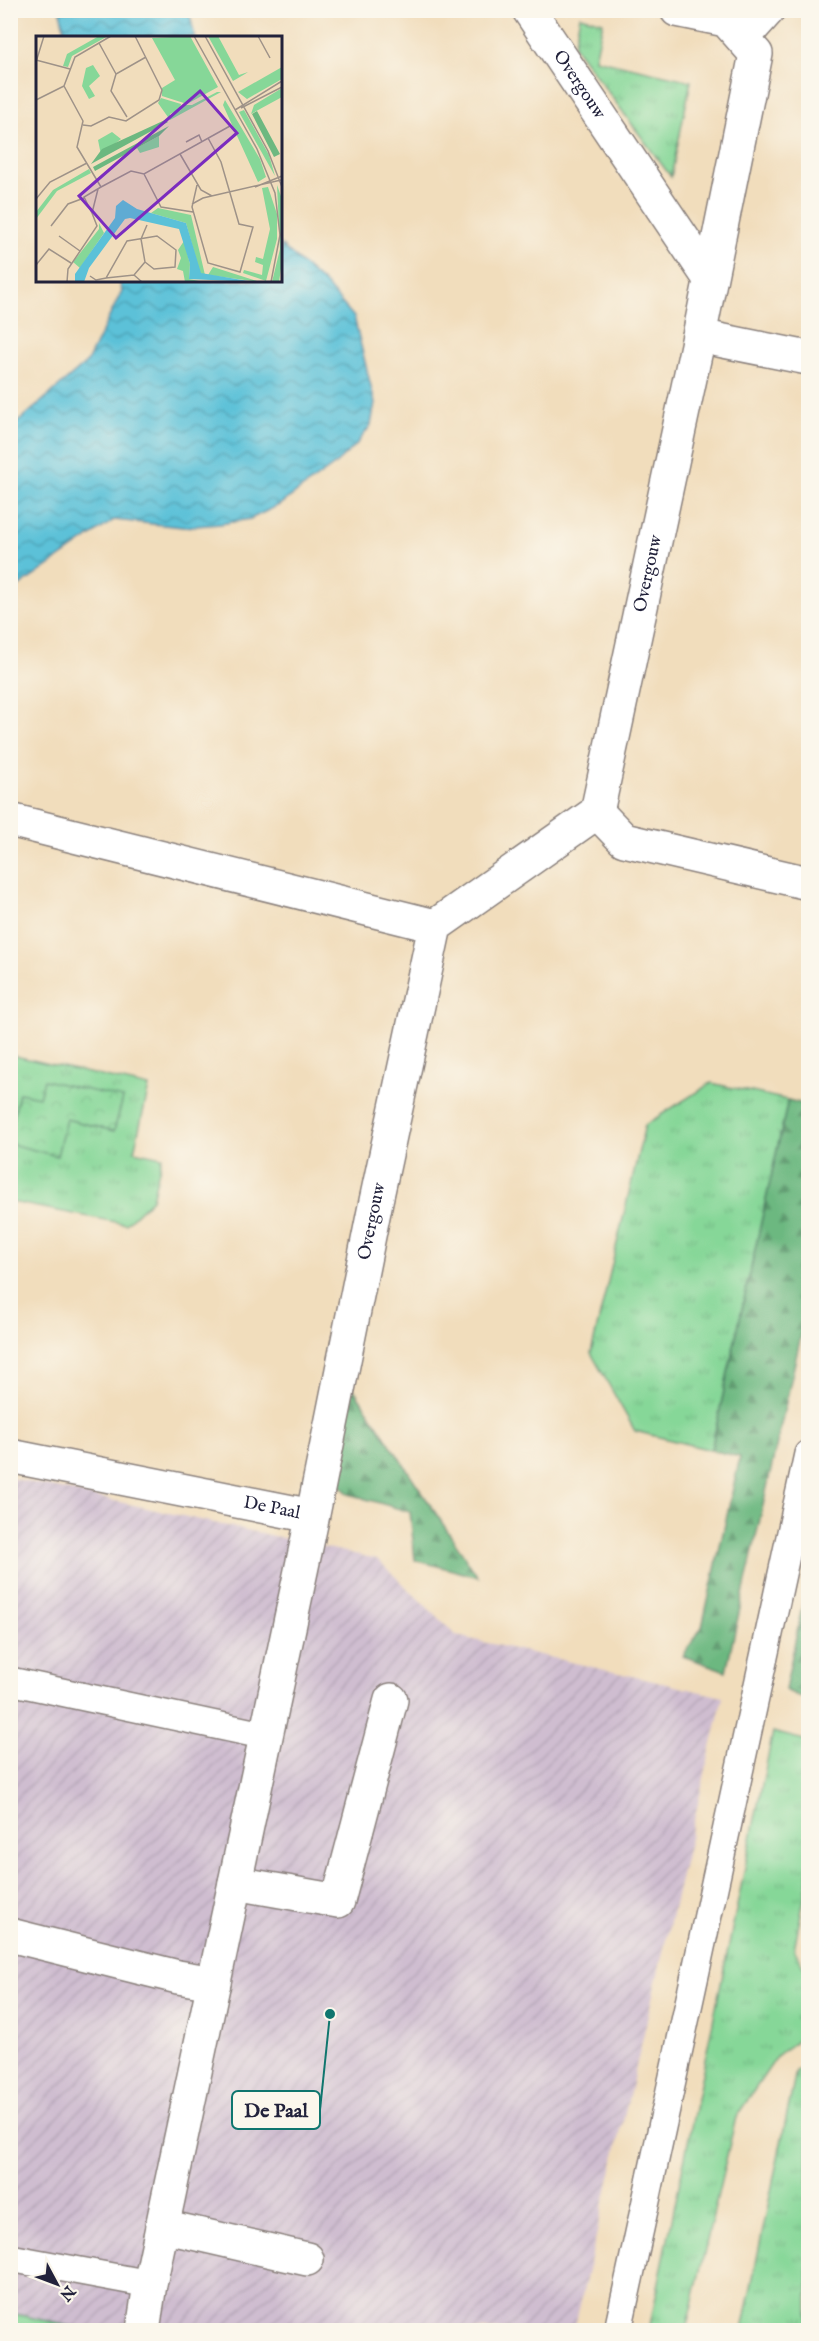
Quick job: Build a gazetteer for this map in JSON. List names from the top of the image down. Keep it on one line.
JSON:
{"streets":{"street":["Overgouw","De Paal"]},"crossings":[["Overgouw","De Paal"]],"places":["De Paal"],"north":"bottom right"}
